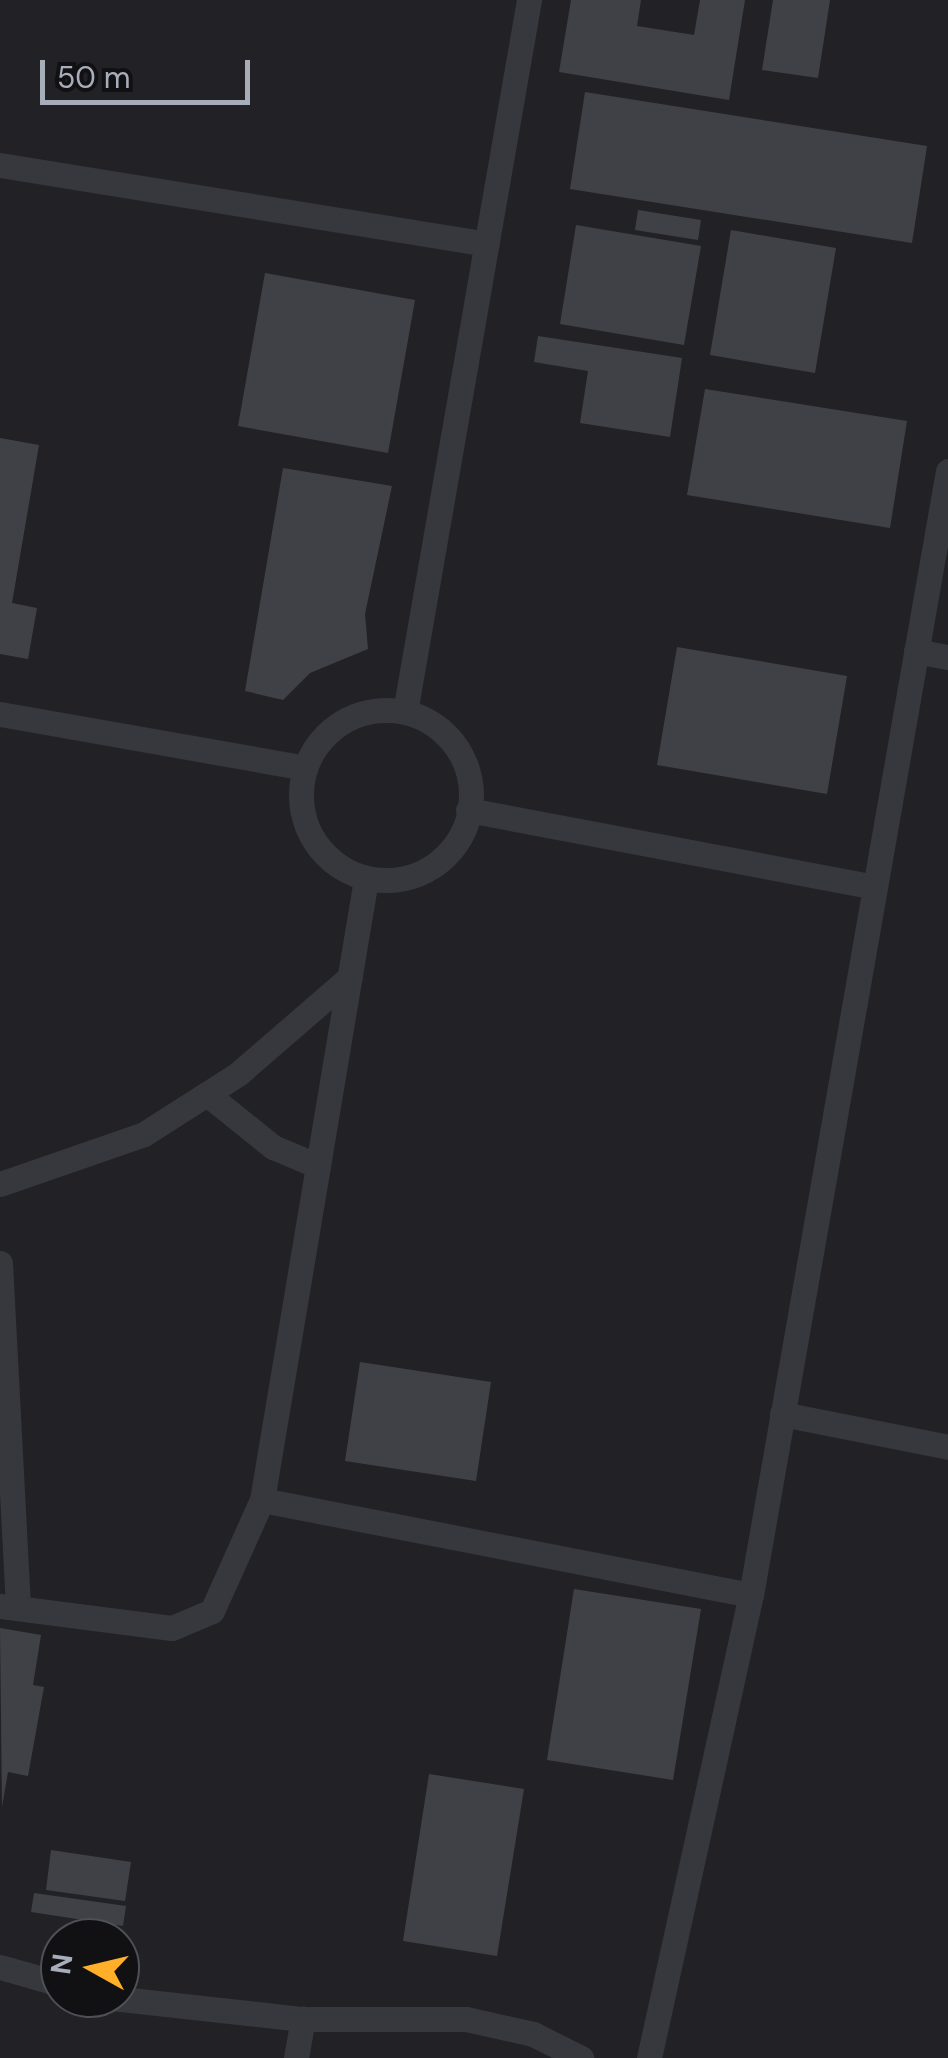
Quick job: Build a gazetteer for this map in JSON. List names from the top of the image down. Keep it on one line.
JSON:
{"scale_bar":"50 m","north":"left"}
